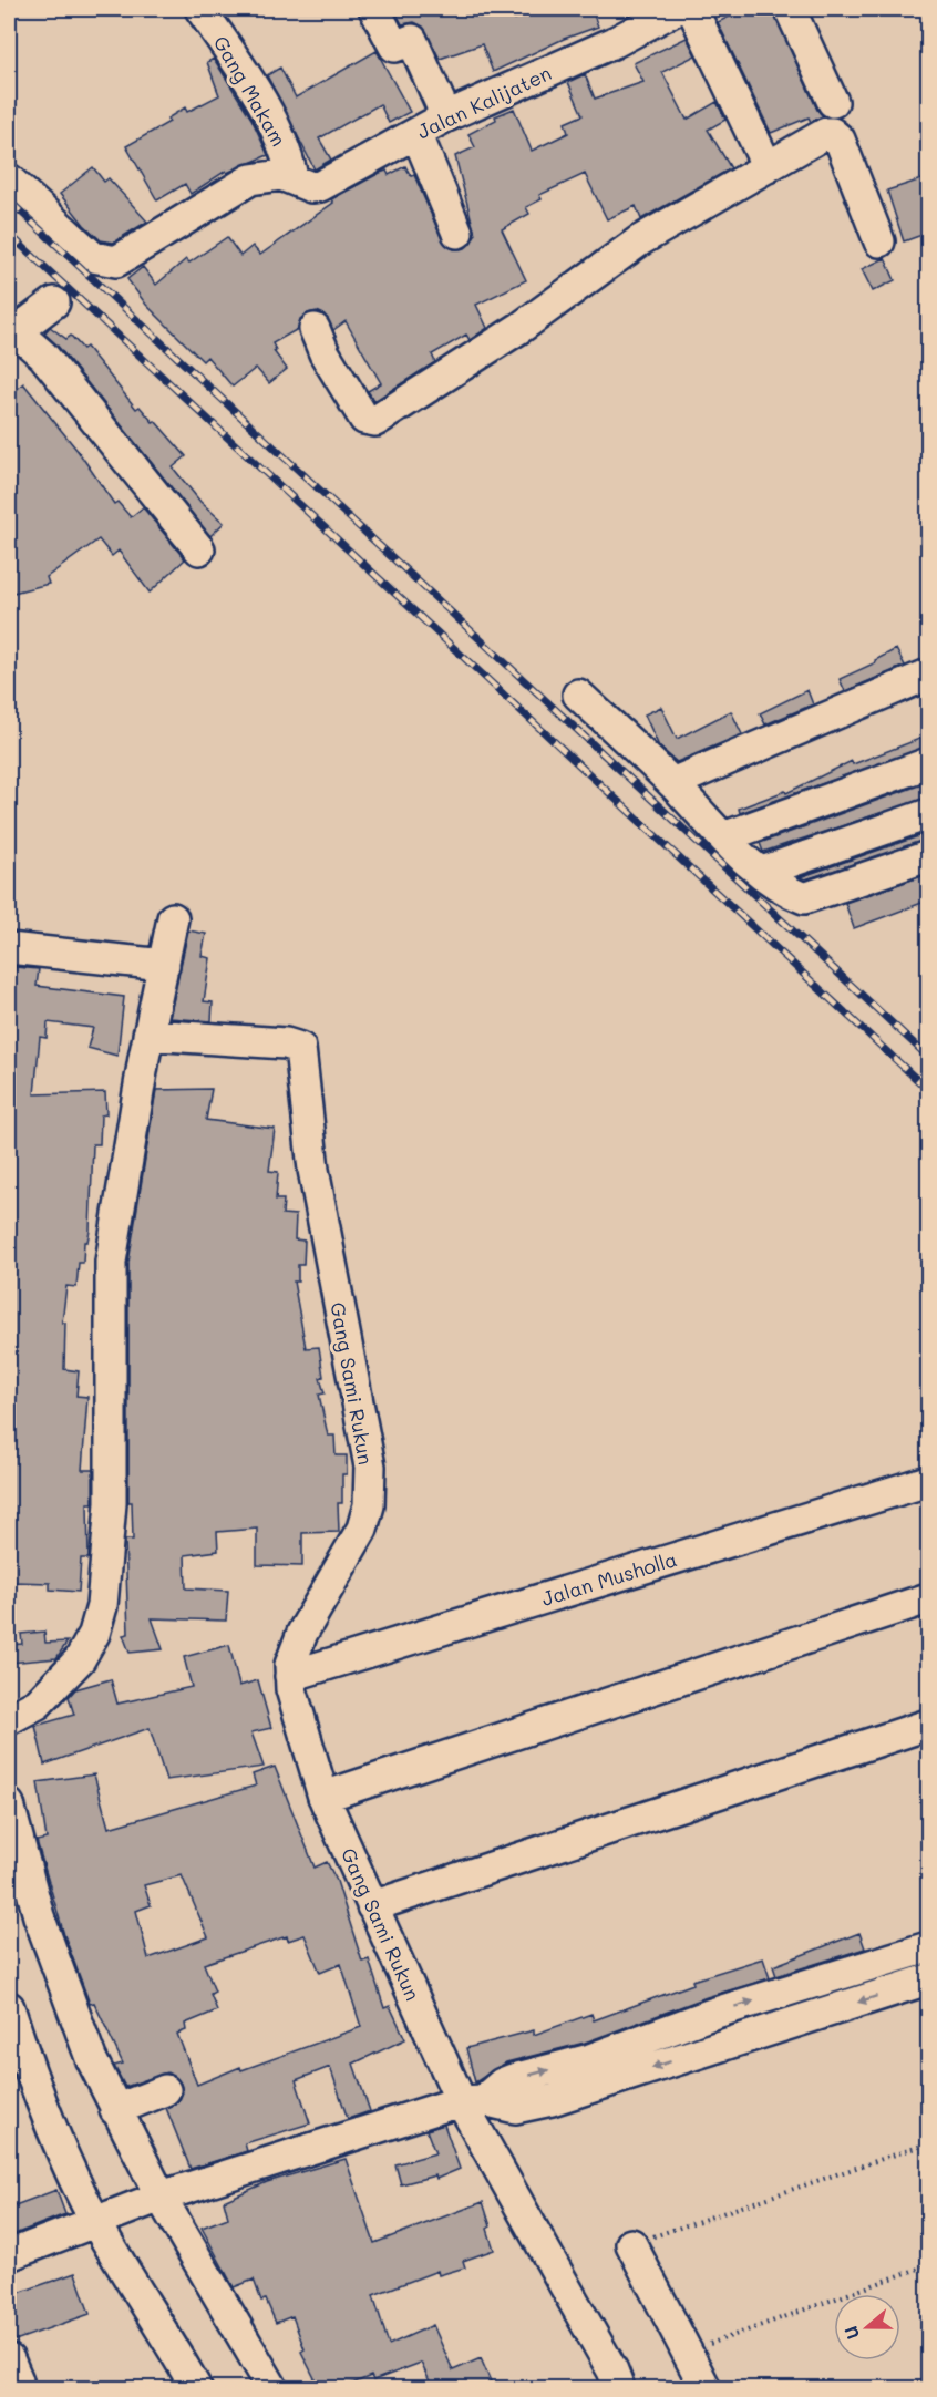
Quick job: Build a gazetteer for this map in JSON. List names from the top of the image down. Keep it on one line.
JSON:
{"streets":{"street":["Gang Makam","Jalan Kalijaten","Gang Sami Rukun","Jalan Musholla"]},"crossings":[["Gang Makam","Jalan Kalijaten"],["Gang Sami Rukun","Jalan Musholla"]],"north":"left"}
